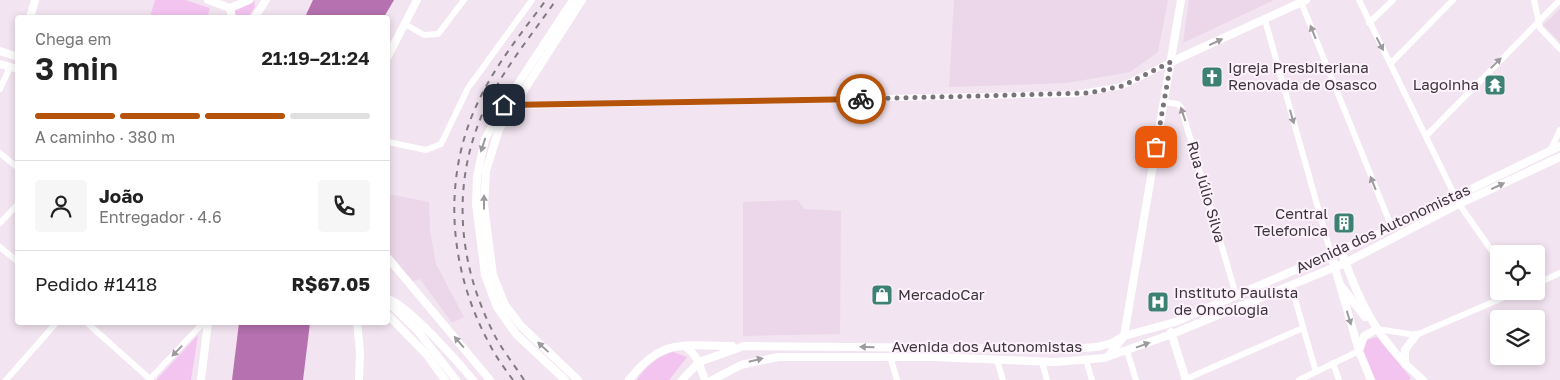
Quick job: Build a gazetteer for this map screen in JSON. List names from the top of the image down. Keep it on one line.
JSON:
{"streets":{"main road":["Avenida dos Autonomistas"],"street":["Rua Júlio Silva"]},"crossings":[["Rua Júlio Silva","Avenida dos Autonomistas"]],"one_way":["Rua Júlio Silva"],"places":{"church":["Igreja Presbiteriana Renovada de Osasco"],"temple":["Lagoinha"],"building":["Central Telefonica"],"shop":["MercadoCar"],"hospital":["Instituto Paulista de Oncologia"]},"page":{"heading":["3 min","Chega em","21:19–21:24"],"panel":["João","Entregador · 4.6","Pedido #1418","R$67.05"],"bar":"A caminho · 380 m"}}
